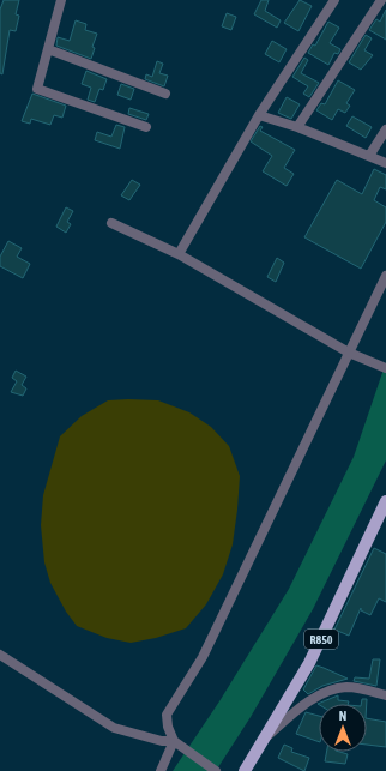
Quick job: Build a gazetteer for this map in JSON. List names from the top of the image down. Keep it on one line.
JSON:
{"streets":{"main road":["R850"]},"north":"top"}
